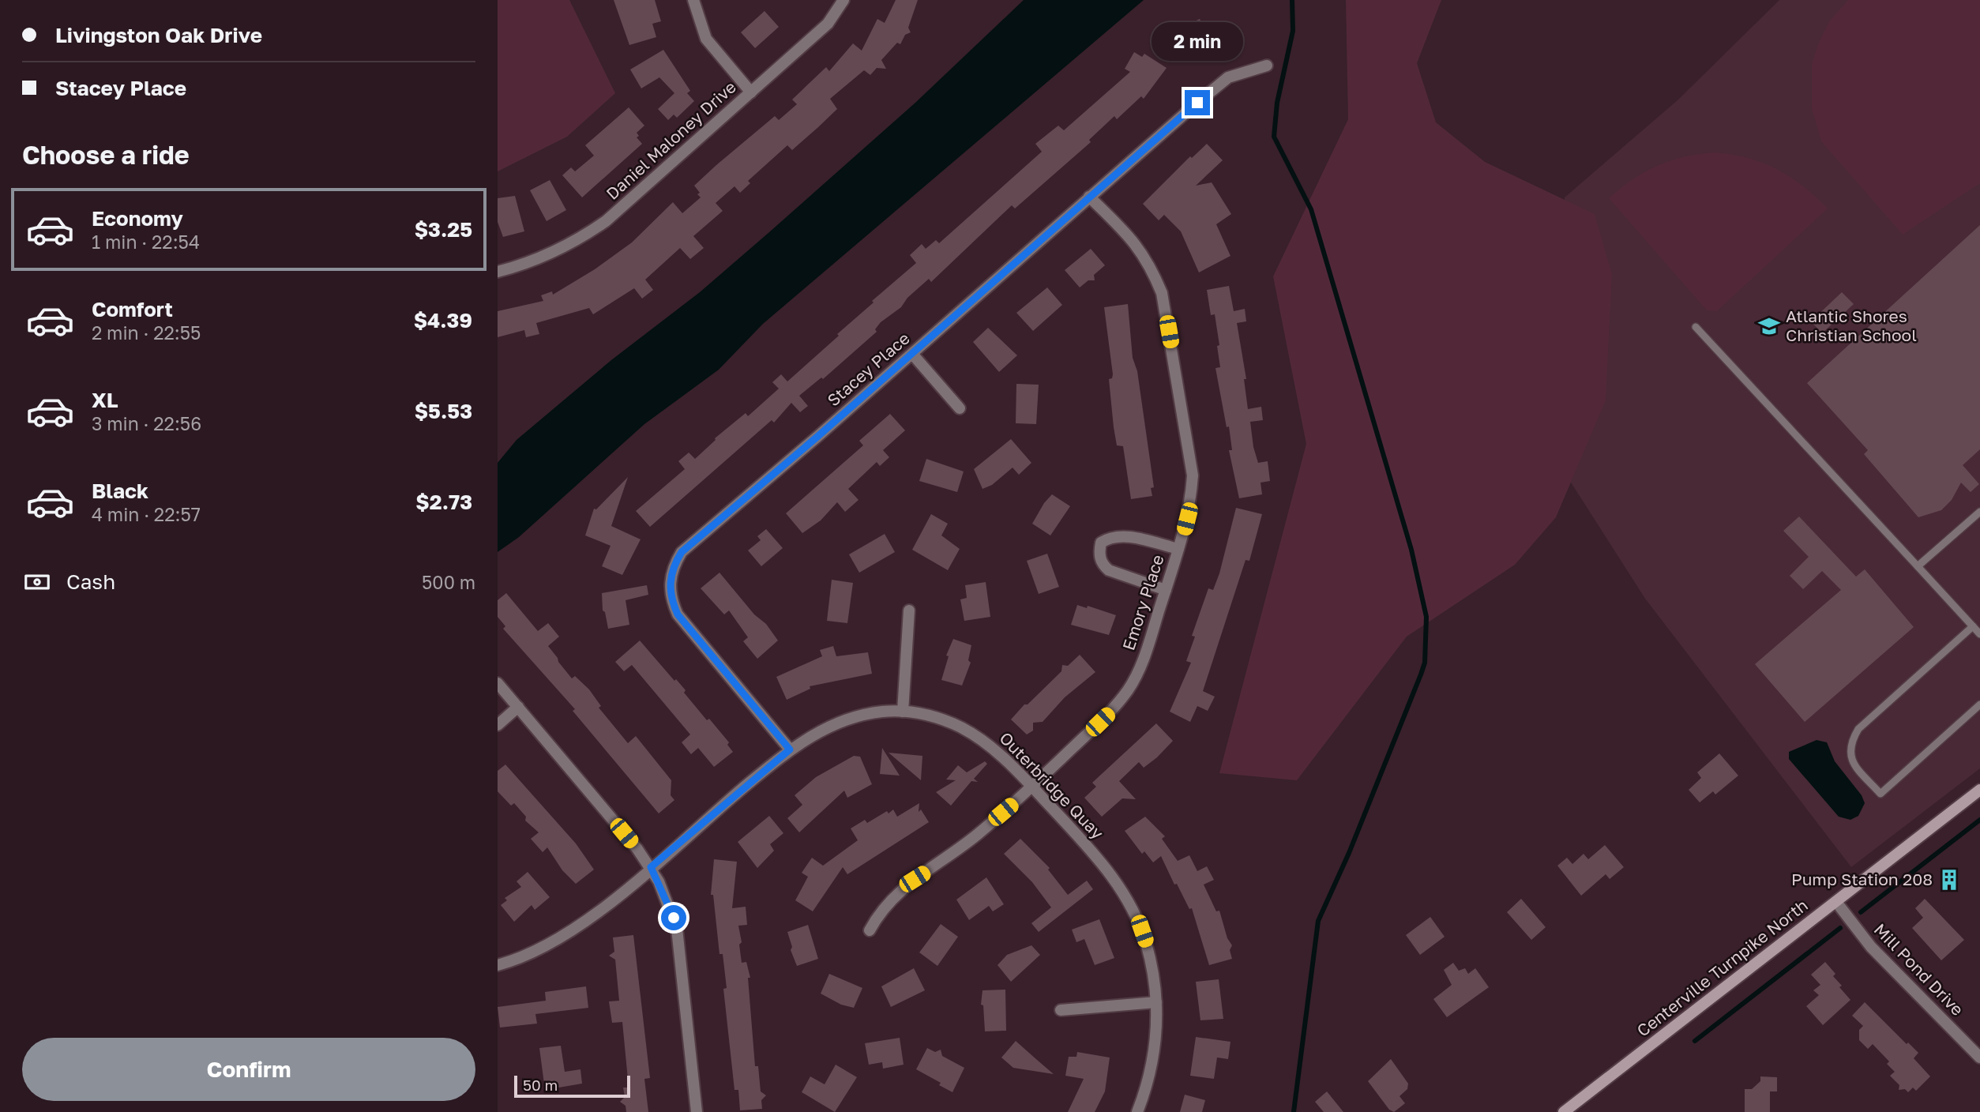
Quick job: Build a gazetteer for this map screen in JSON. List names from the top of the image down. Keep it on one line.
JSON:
{"streets":{"main road":["Centerville Turnpike North"],"street":["Daniel Maloney Drive","Stacey Place","Emory Place","Outerbridge Quay","Mill Pond Drive"]},"crossings":[["Stacey Place","Emory Place"],["Stacey Place","Outerbridge Quay"],["Emory Place","Outerbridge Quay"],["Centerville Turnpike North","Mill Pond Drive"]],"places":{"school or university":["Atlantic Shores Christian School"],"building":["Pump Station 208"]},"scale_bar":"50 m","page":{"banner":["Livingston Oak Drive","Stacey Place"],"bubble":"2 min","heading":"Choose a ride","list":[{"name":"Economy","note":"1 min · 22:54","value":"$3.25"},{"name":"Comfort","note":"2 min · 22:55","value":"$4.39"},{"name":"XL","note":"3 min · 22:56","value":"$5.53"},{"name":"Black","note":"4 min · 22:57","value":"$2.73"}],"pay":["Cash","500 m"],"buttons":"Confirm","scale":"50 m"}}
